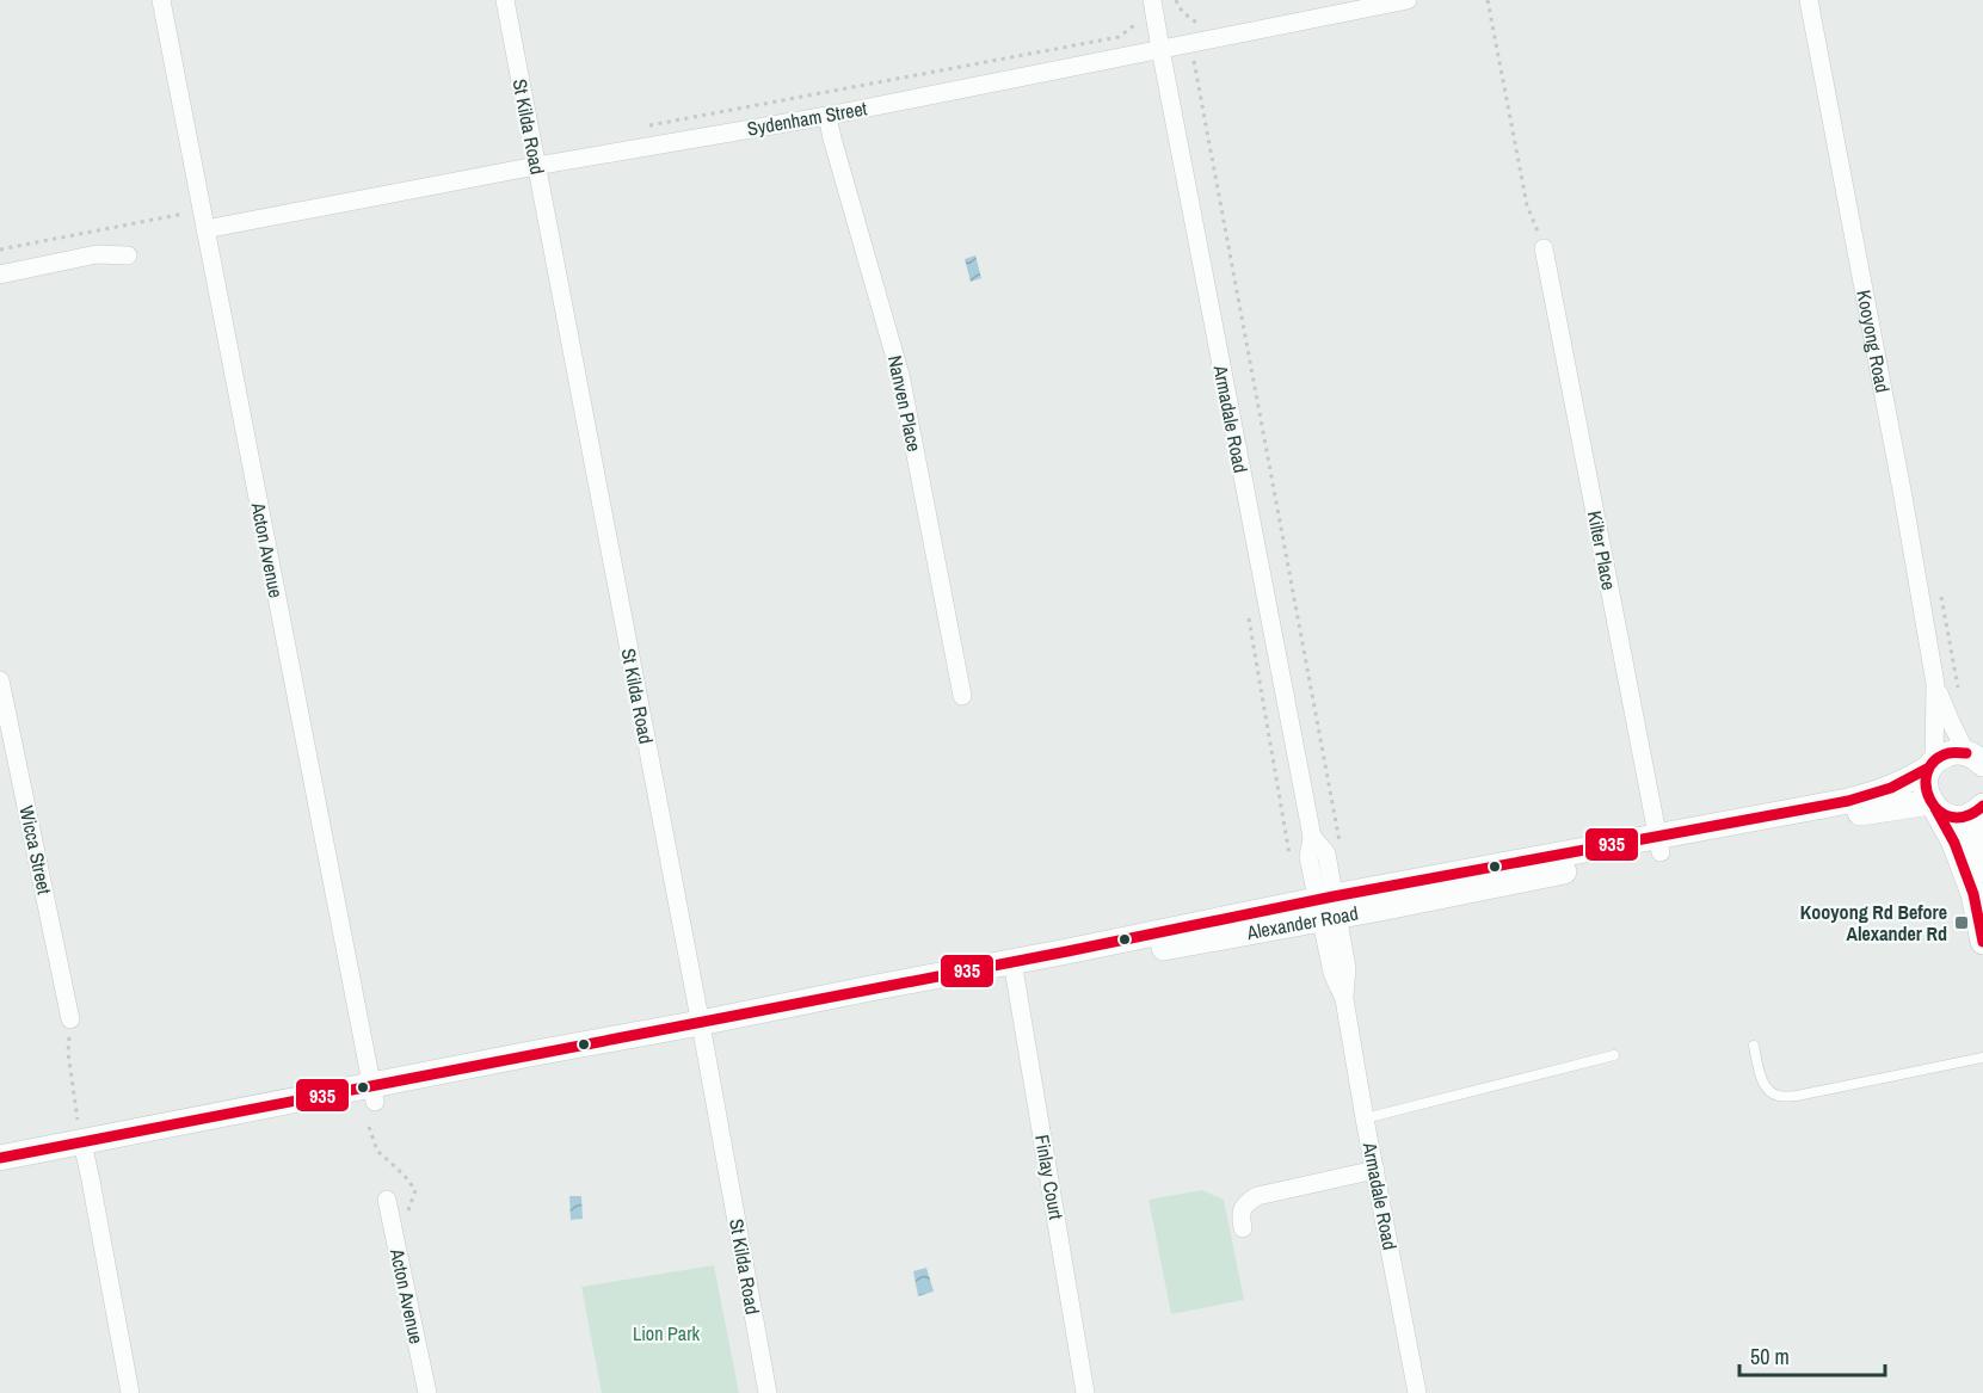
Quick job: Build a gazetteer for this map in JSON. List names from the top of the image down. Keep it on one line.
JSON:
{"streets":{"main road":["Alexander Road"],"street":["Sydenham Street","St Kilda Road","Kooyong Road","Nanven Place","Armadale Road","Acton Avenue","Kilter Place","Wicca Street","Finlay Court"]},"crossings":[["Sydenham Street","St Kilda Road"],["Sydenham Street","Nanven Place"],["Sydenham Street","Armadale Road"],["Sydenham Street","Acton Avenue"],["St Kilda Road","Alexander Road"],["Kooyong Road","Alexander Road"],["Armadale Road","Alexander Road"],["Acton Avenue","Alexander Road"],["Kilter Place","Alexander Road"],["Alexander Road","Finlay Court"]],"parks":["Lion Park"],"places":{"transit":["Kooyong Rd Before Alexander Rd"]},"lines":["transit line 935"],"scale_bar":"50 m"}
